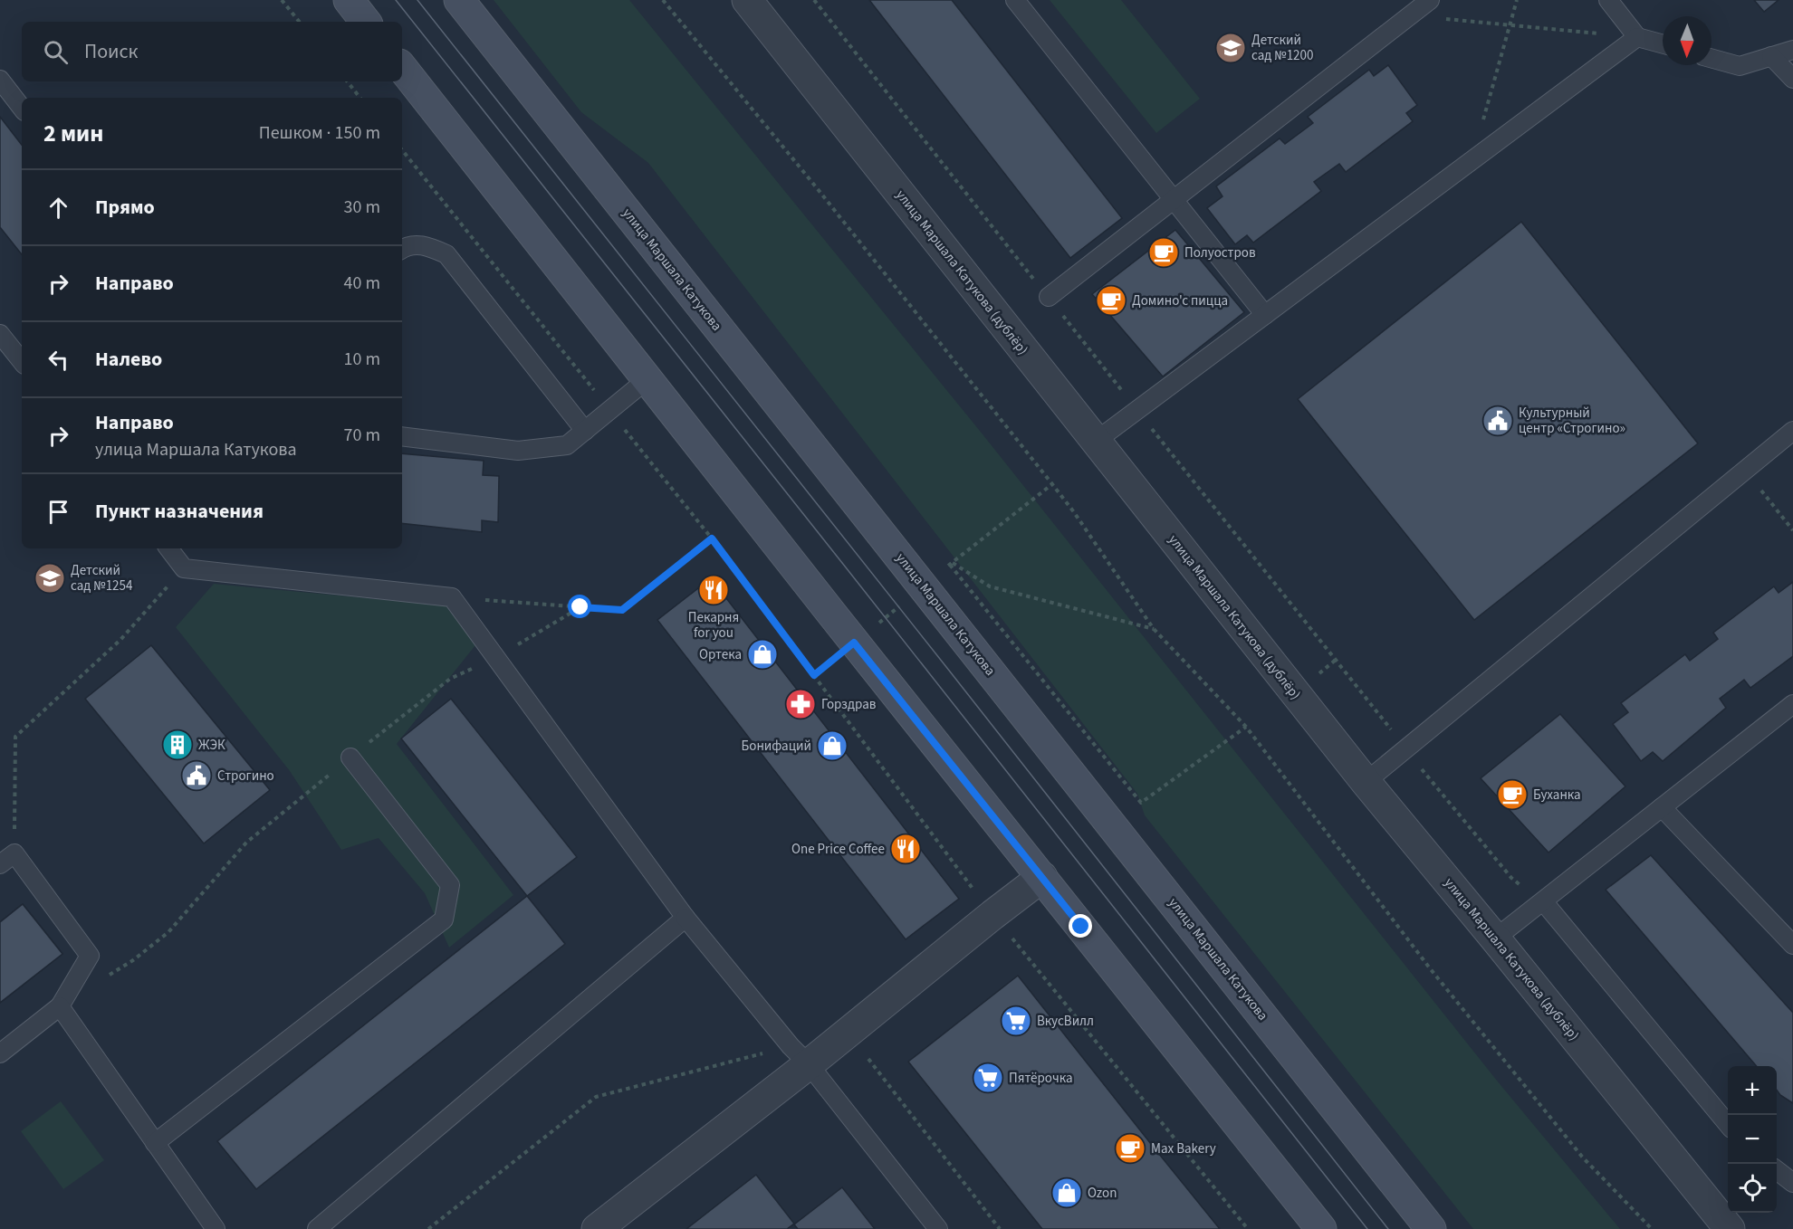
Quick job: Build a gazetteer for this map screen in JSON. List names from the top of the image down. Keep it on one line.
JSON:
{"streets":{"main road":["улица Маршала Катукова"],"street":["улица Маршала Катукова (дублёр)"]},"places":{"school or university":["Детский сад №1200","Детский сад №1254"],"cafe":["Полуостров","Домино'с пицца","Буханка","Max Bakery"],"public building":["Культурный центр «Строгино»","Строгино"],"restaurant":["Пекарня for you","One Price Coffee"],"shop":["Ортека","Бонифаций","Ozon"],"pharmacy":["Горздрав"],"building":["ЖЭК"],"supermarket":["ВкусВилл","Пятёрочка"]},"north":"bottom","page":{"search":"Поиск","heading":["2 мин","Пешком · 150 m"],"list":[["Прямо","30 m"],["Направо","40 m"],["Налево","10 m"],["Направо","улица Маршала Катукова","70 m"],"Пункт назначения"],"map_buttons":["+","−"]}}
